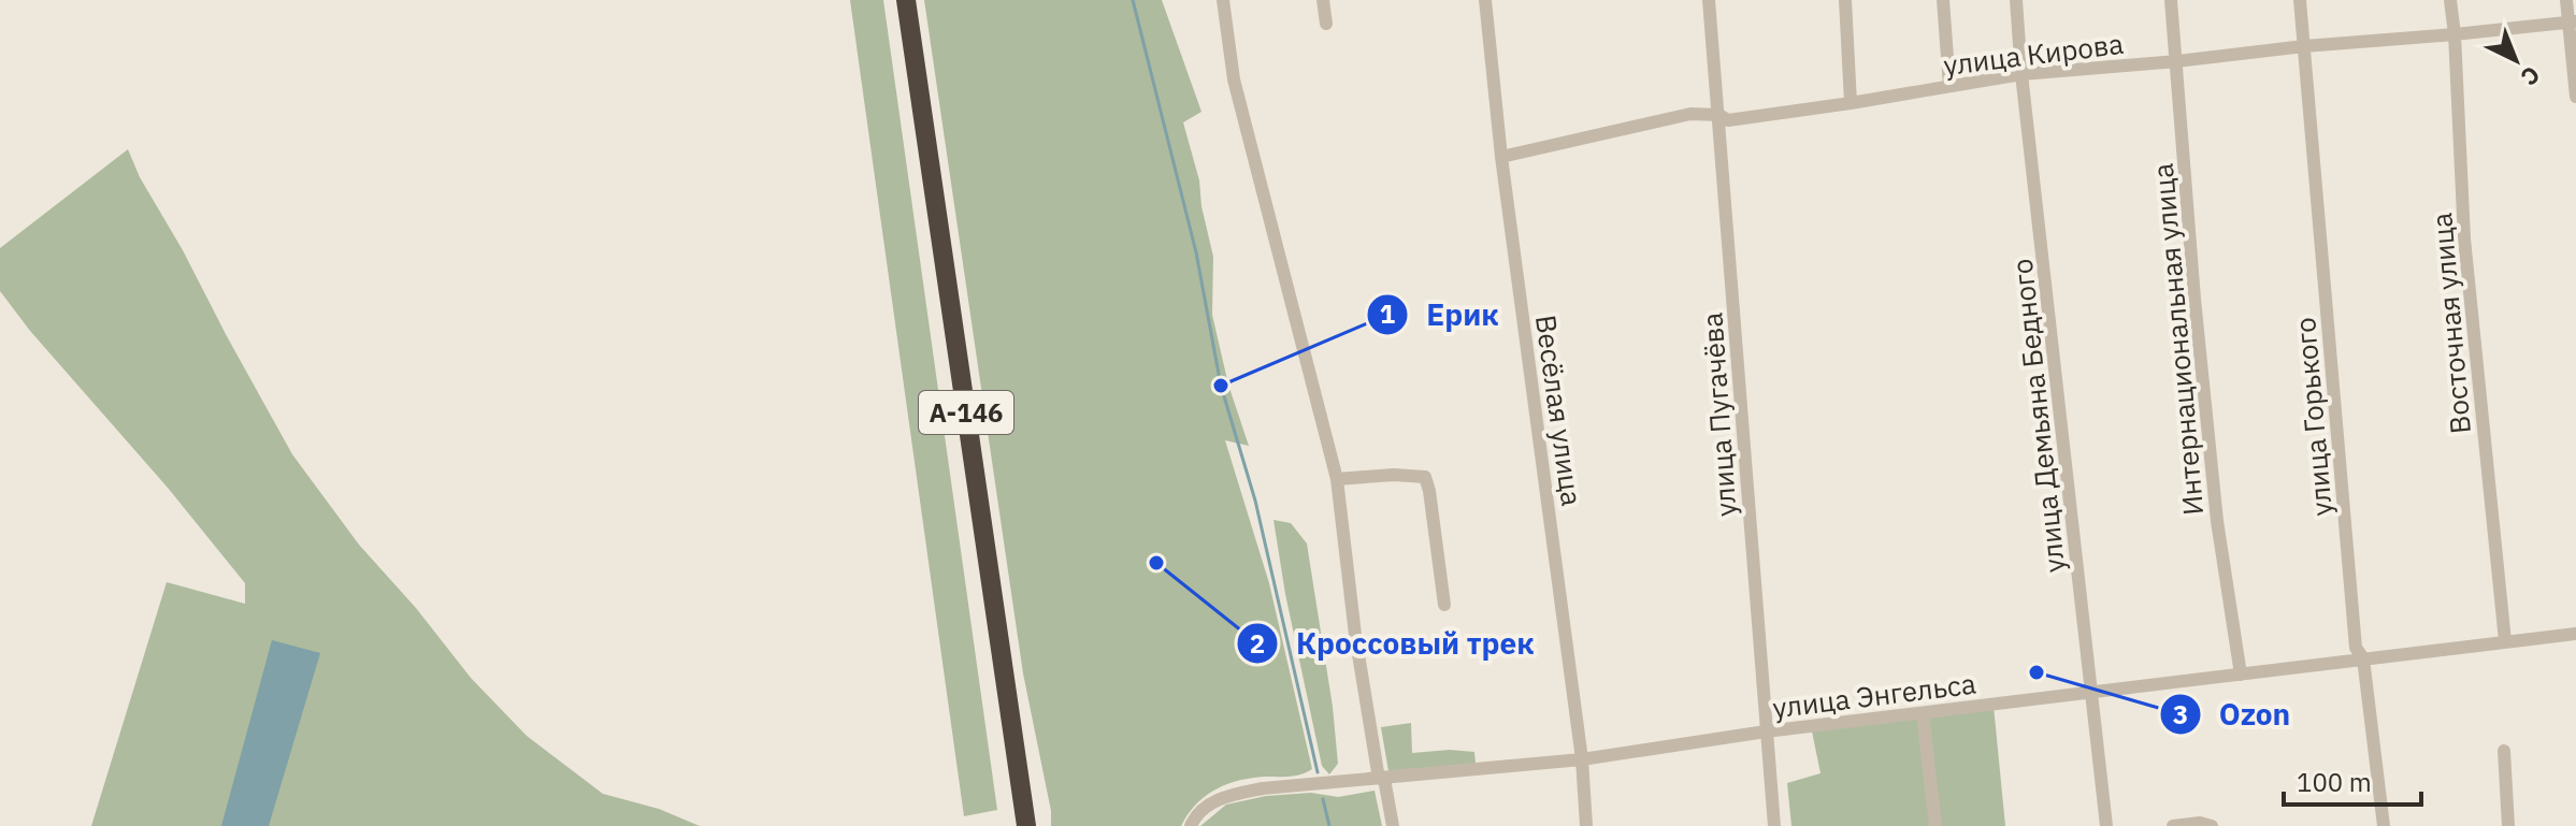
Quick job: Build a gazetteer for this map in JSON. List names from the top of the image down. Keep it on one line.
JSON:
{"streets":{"highway":["А-146"],"street":["улица Кирова","Восточная улица","Интернациональная улица","Весёлая улица","улица Пугачёва","улица Демьяна Бедного","улица Горького","улица Энгельса"]},"crossings":[["улица Кирова","Восточная улица"],["улица Кирова","Интернациональная улица"],["улица Кирова","Весёлая улица"],["улица Кирова","улица Пугачёва"],["улица Кирова","улица Демьяна Бедного"],["улица Кирова","улица Горького"],["Восточная улица","улица Энгельса"],["Интернациональная улица","улица Энгельса"],["Весёлая улица","улица Энгельса"],["улица Пугачёва","улица Энгельса"],["улица Демьяна Бедного","улица Энгельса"],["улица Горького","улица Энгельса"]],"places":["Ерик","Кроссовый трек","Ozon"],"scale_bar":"100 m","north":"bottom right"}
